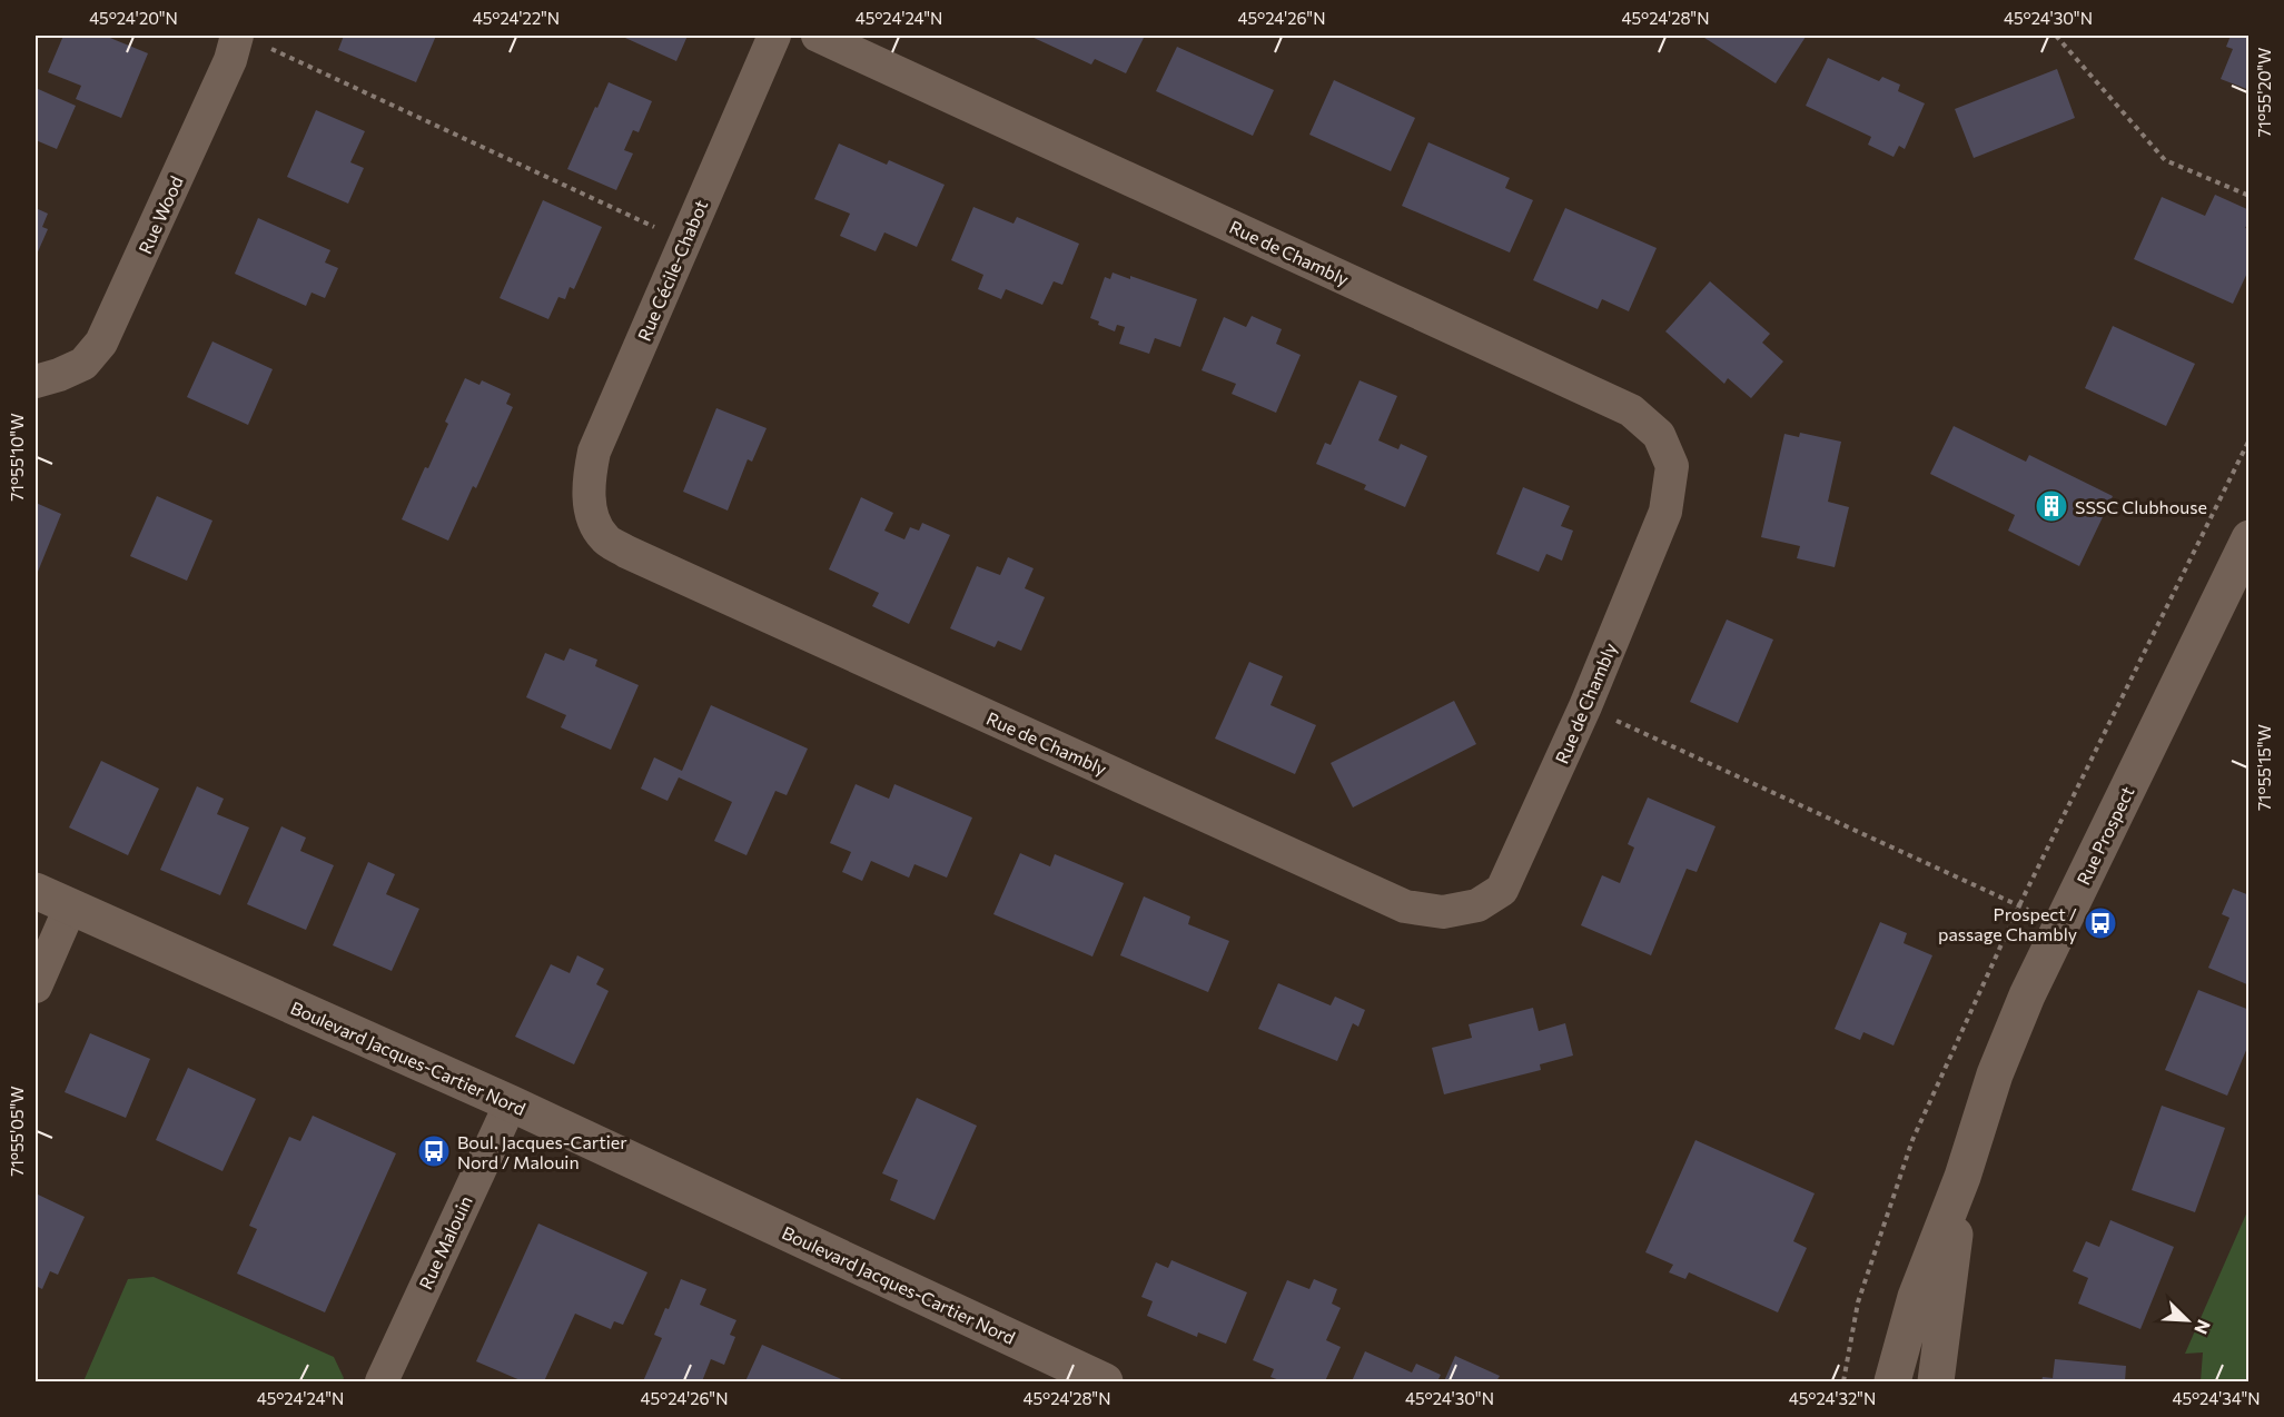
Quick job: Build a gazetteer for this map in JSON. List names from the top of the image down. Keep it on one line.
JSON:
{"streets":{"street":["Rue Wood","Rue de Chambly","Rue Cécile-Chabot","Rue Prospect","Boulevard Jacques-Cartier Nord","Rue Malouin"]},"crossings":[["Rue de Chambly","Rue Cécile-Chabot"],["Boulevard Jacques-Cartier Nord","Rue Malouin"]],"places":{"building":["SSSC Clubhouse"],"bus stop":["Prospect / passage Chambly","Boul. Jacques-Cartier Nord / Malouin"]},"north":"bottom right","coordinates":["45°24'20\"N","45°24'22\"N","45°24'24\"N","45°24'26\"N","45°24'28\"N","45°24'30\"N","71°55'20\"W","71°55'10\"W","71°55'15\"W","71°55'05\"W","45°24'32\"N","45°24'34\"N"]}
